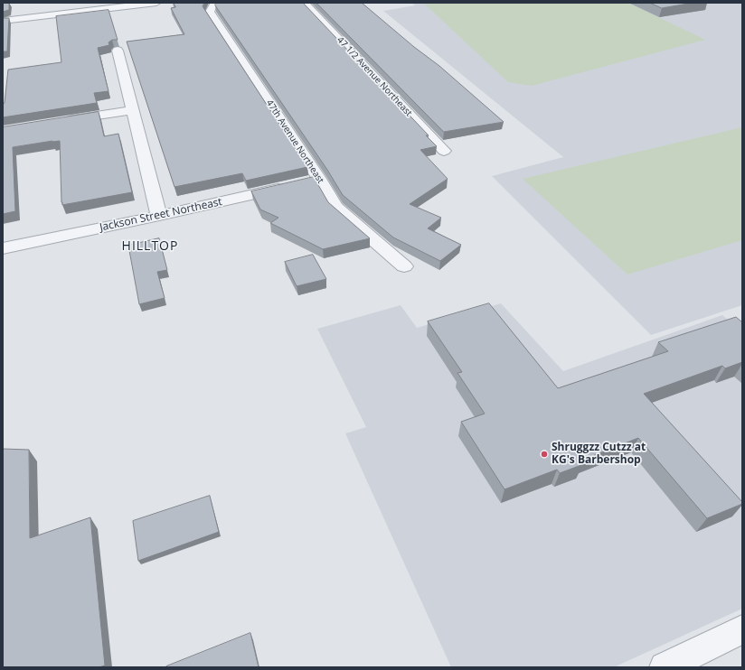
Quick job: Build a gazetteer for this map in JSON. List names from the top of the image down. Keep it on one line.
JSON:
{"streets":{"street":["47 1/2 Avenue Northeast","47th Avenue Northeast","Jackson Street Northeast"]},"crossings":[["47th Avenue Northeast","Jackson Street Northeast"]],"districts":["HILLTOP"],"places":["Shruggzz Cutzz at KG's Barbershop"]}
